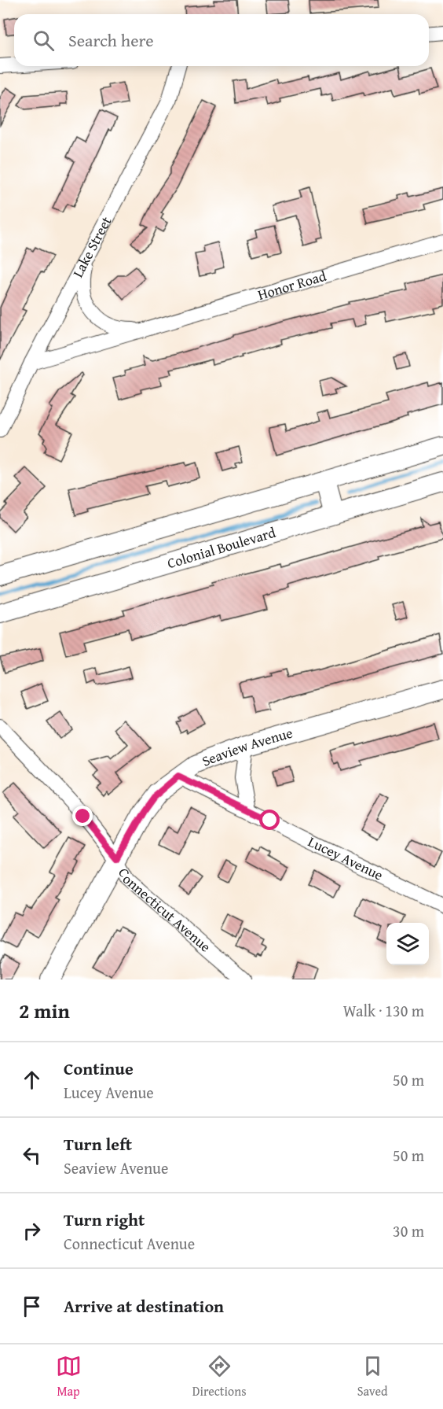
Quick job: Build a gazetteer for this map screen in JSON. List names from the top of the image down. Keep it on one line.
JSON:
{"streets":{"street":["Lake Street","Honor Road","Colonial Boulevard","Seaview Avenue","Lucey Avenue","Connecticut Avenue"]},"crossings":[["Lake Street","Honor Road"],["Seaview Avenue","Lucey Avenue"],["Seaview Avenue","Connecticut Avenue"]],"page":{"search":"Search here","heading":["2 min","Walk · 130 m"],"list":[["Continue","Lucey Avenue","50 m"],["Turn left","Seaview Avenue","50 m"],["Turn right","Connecticut Avenue","30 m"],"Arrive at destination"],"nav":["Map","Directions","Saved"]}}
